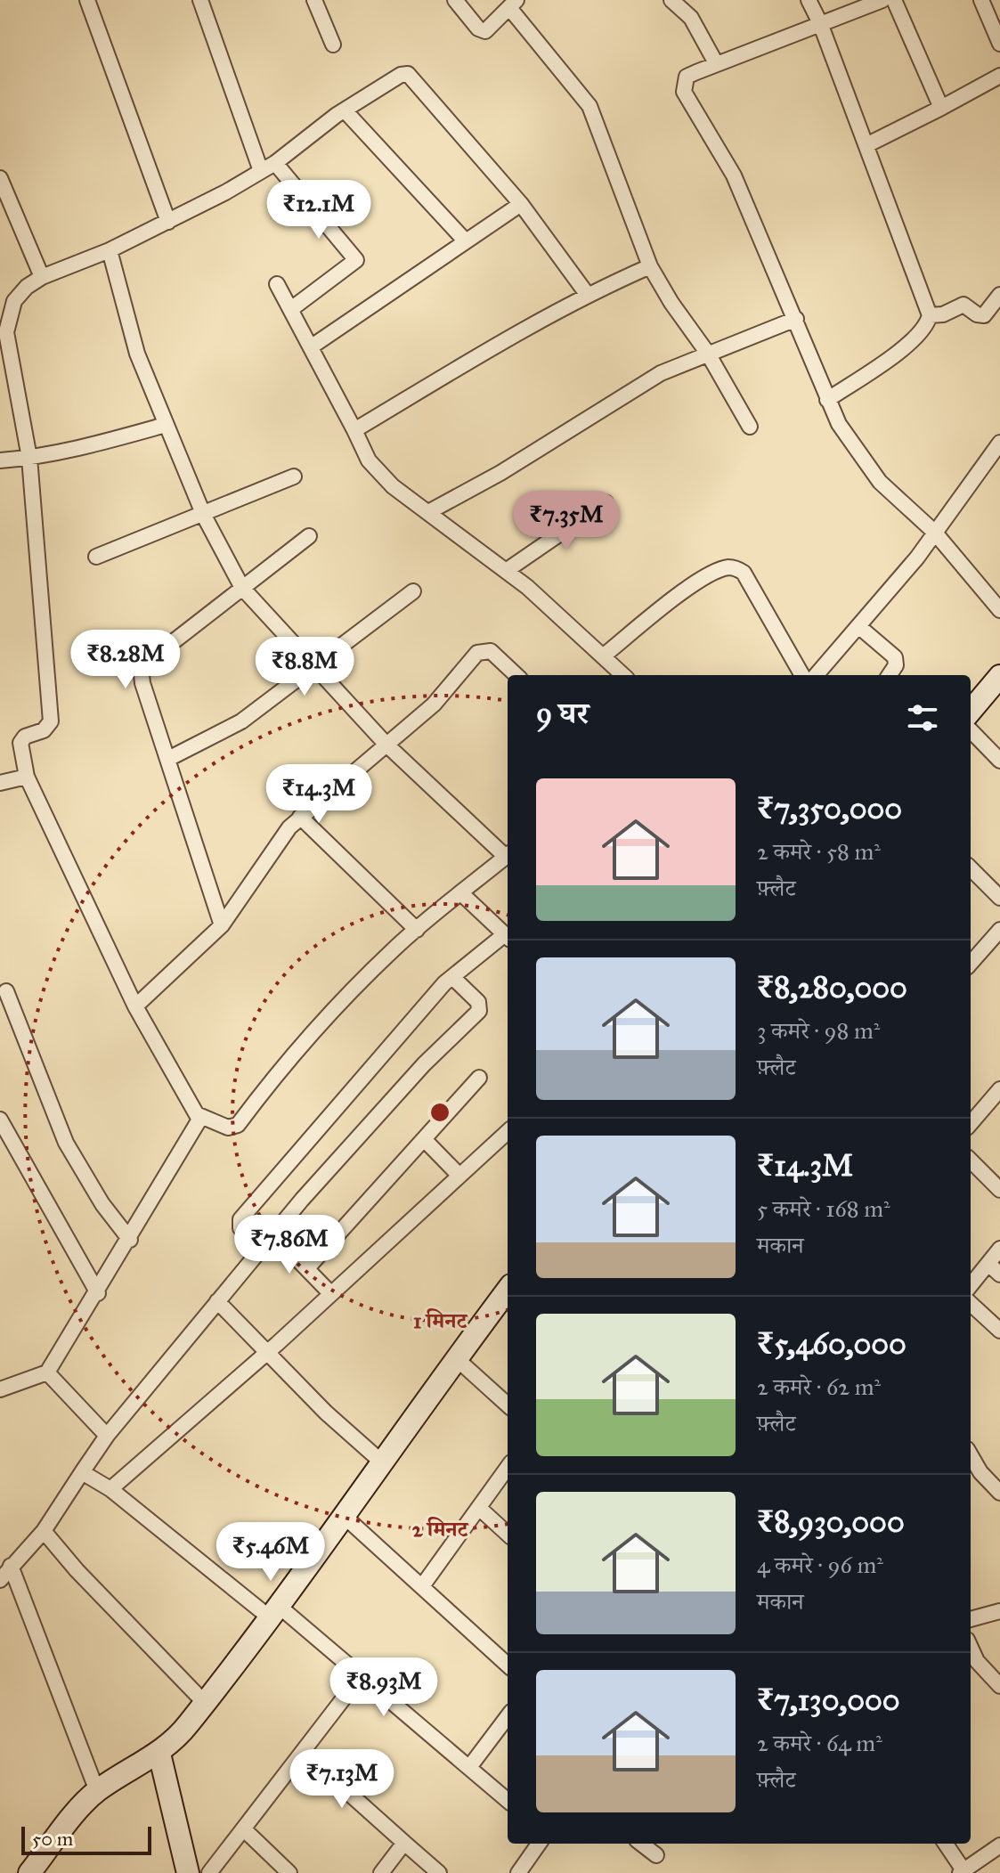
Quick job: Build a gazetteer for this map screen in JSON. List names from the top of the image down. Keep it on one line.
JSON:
{"scale_bar":"50 m","page":{"price":["₹12.1M","₹7.35M","₹8.28M","₹8.8M","₹14.3M","₹7.86M","₹5.46M","₹8.93M","₹7.13M"],"heading":"9 घर","list":[{"name":"₹7,350,000","note":"2 कमरे · 58 m² · फ़्लैट"},{"name":"₹8,280,000","note":"3 कमरे · 98 m² · फ़्लैट"},{"name":"₹14.3M","note":"5 कमरे · 168 m² · मकान"},{"name":"₹5,460,000","note":"2 कमरे · 62 m² · फ़्लैट"},{"name":"₹8,930,000","note":"4 कमरे · 96 m² · मकान"},{"name":"₹7,130,000","note":"2 कमरे · 64 m² · फ़्लैट"}],"scale":"50 m"},"rings":["1 मिनट","2 मिनट"]}
